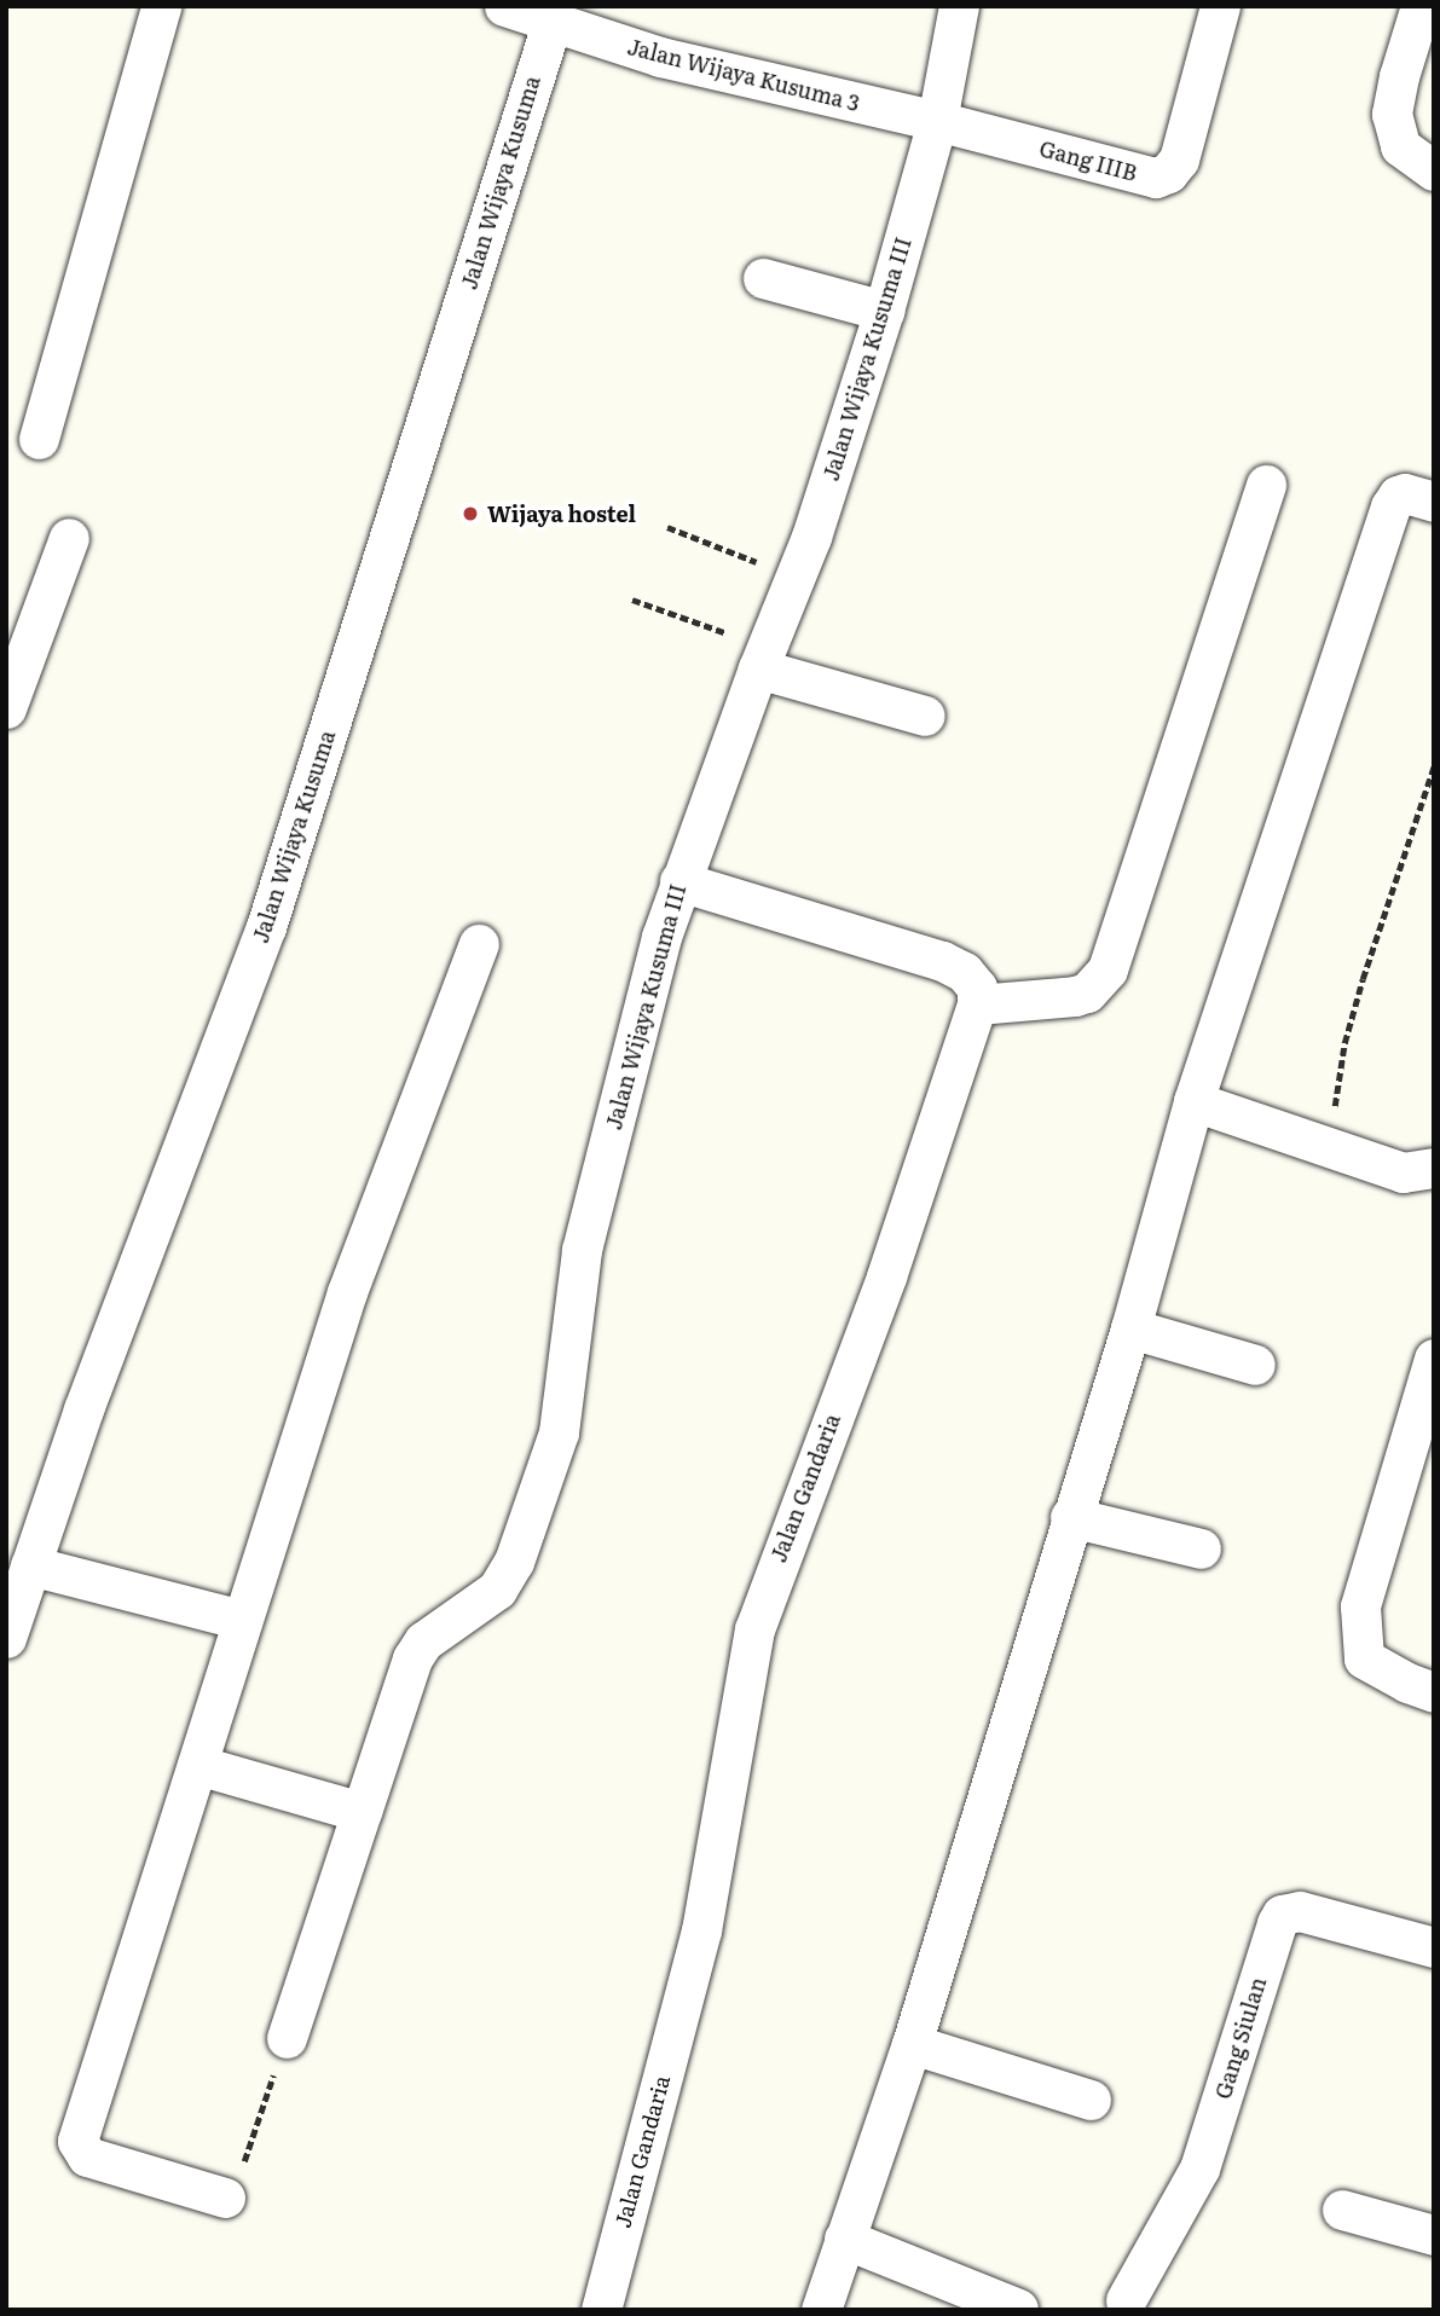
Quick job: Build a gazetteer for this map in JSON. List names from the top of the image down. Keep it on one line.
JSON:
{"streets":{"street":["Jalan Wijaya Kusuma 3","Gang IIIB","Jalan Wijaya Kusuma","Jalan Wijaya Kusuma III","Jalan Gandaria","Gang Siulan"]},"crossings":[["Jalan Wijaya Kusuma 3","Gang IIIB"],["Jalan Wijaya Kusuma 3","Jalan Wijaya Kusuma"],["Jalan Wijaya Kusuma 3","Jalan Wijaya Kusuma III"],["Gang IIIB","Jalan Wijaya Kusuma III"]],"places":["Wijaya hostel"]}
